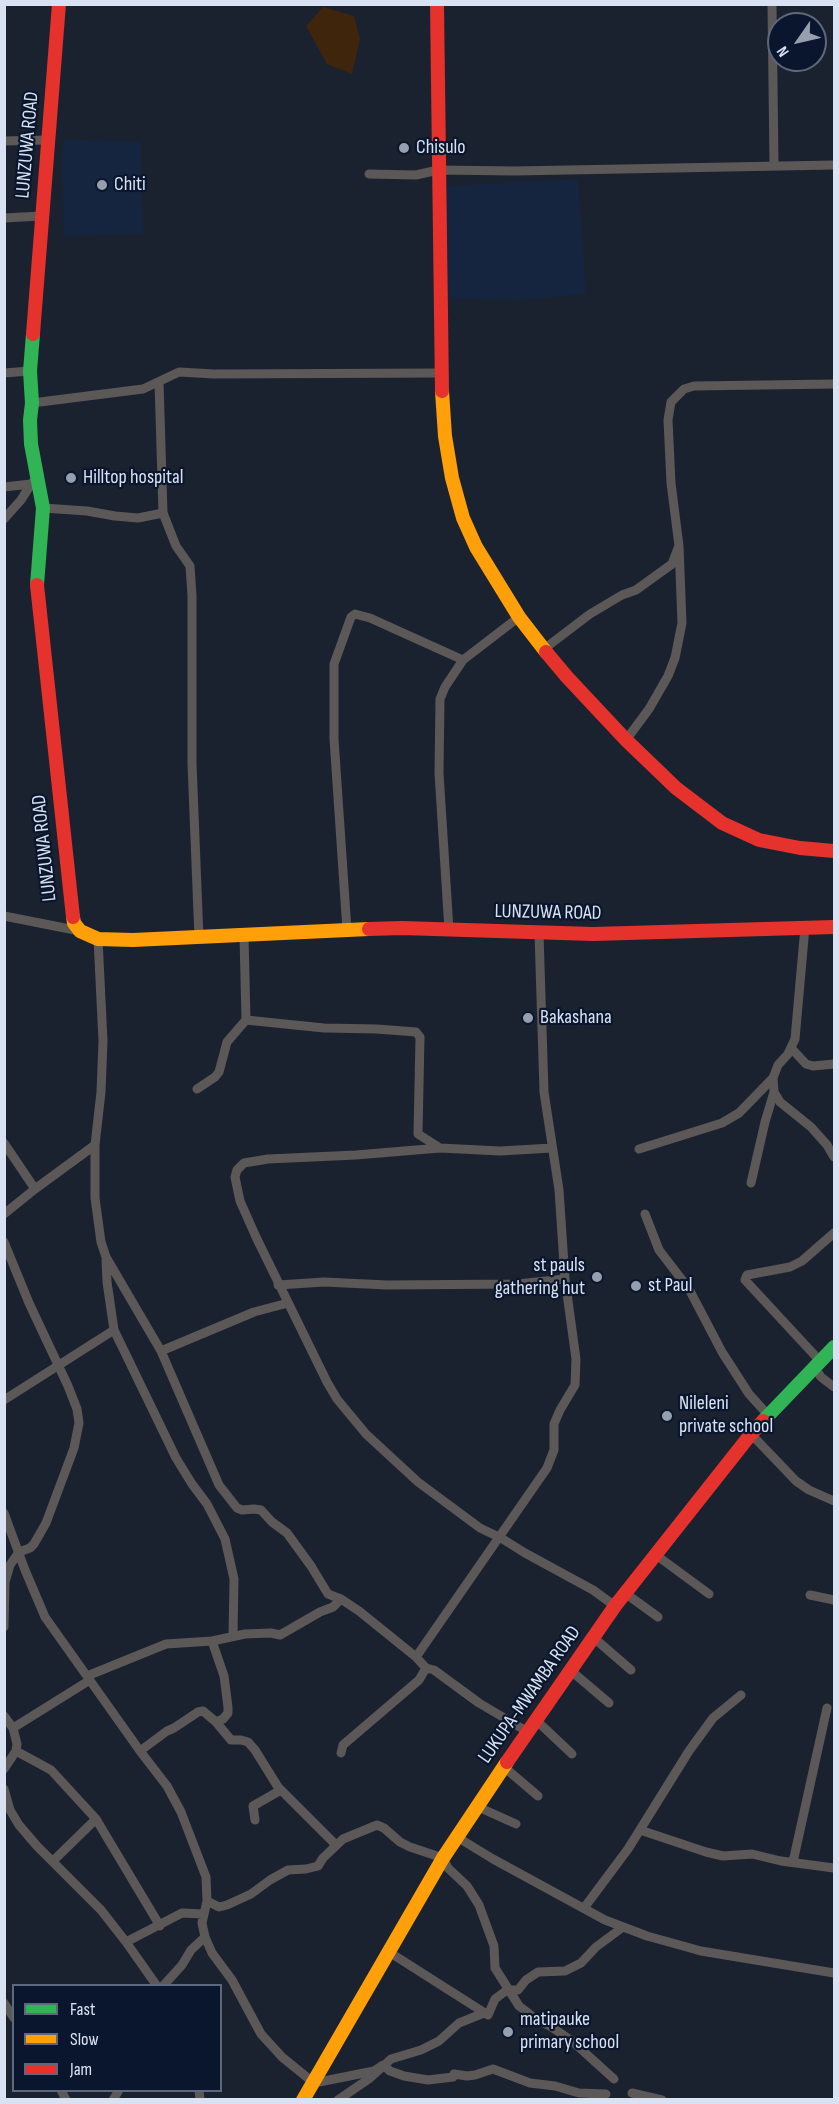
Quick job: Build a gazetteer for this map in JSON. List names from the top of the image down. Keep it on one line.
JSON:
{"streets":{"street":["LUNZUWA ROAD","LUKUPA-MWAMBA ROAD"]},"places":["Chisulo","Chiti","Hilltop hospital","Bakashana","st pauls gathering hut","st Paul","Nileleni private school","matipauke primary school"],"legend":["Fast","Slow","Jam"],"north":"bottom left"}
